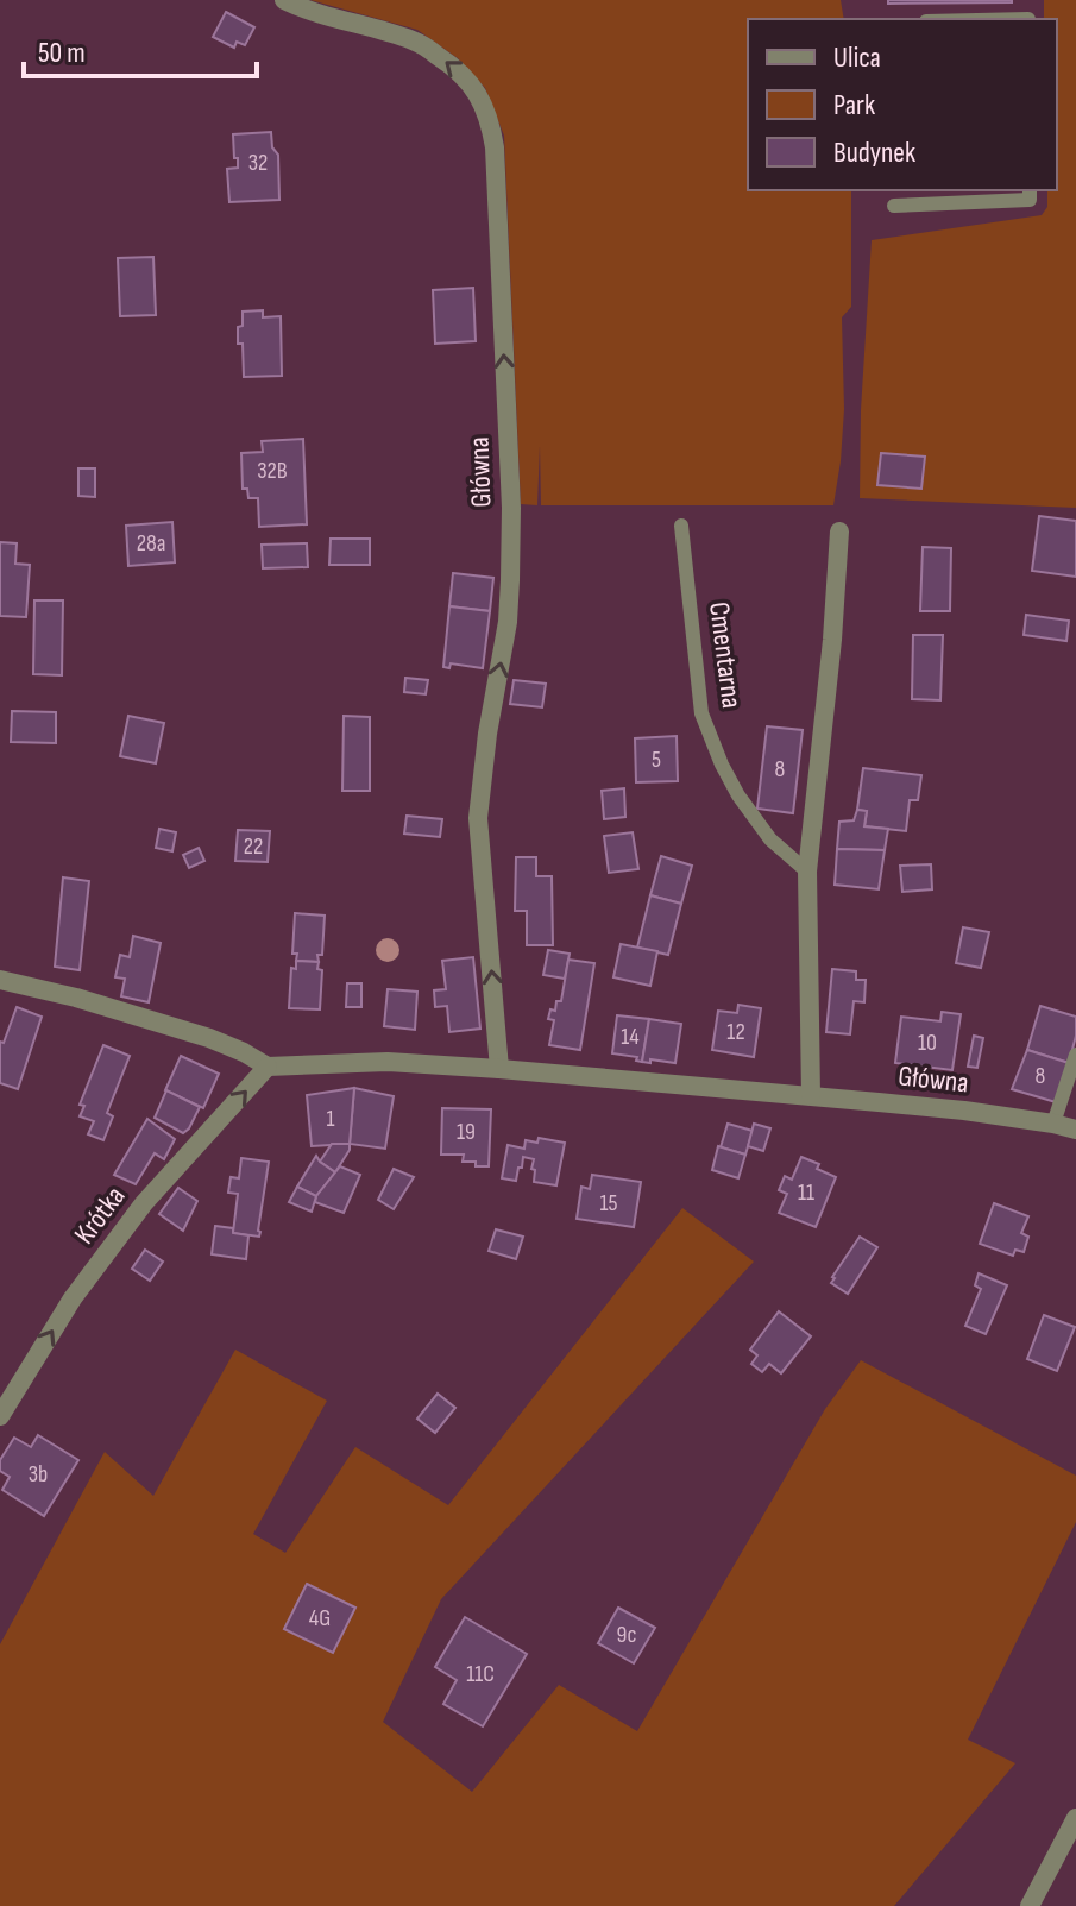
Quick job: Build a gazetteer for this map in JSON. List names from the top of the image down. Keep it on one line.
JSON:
{"streets":{"street":["Główna","Krótka"],"lane":["Cmentarna"]},"crossings":[["Główna","Krótka"]],"one_way":["Główna","Krótka"],"house_numbers":["32","32B","28a","5","8","22","12","14","10","8","1","19","11","15","3b","4G","9c","11C"],"legend":["Ulica","Park","Budynek"],"scale_bar":"50 m"}
